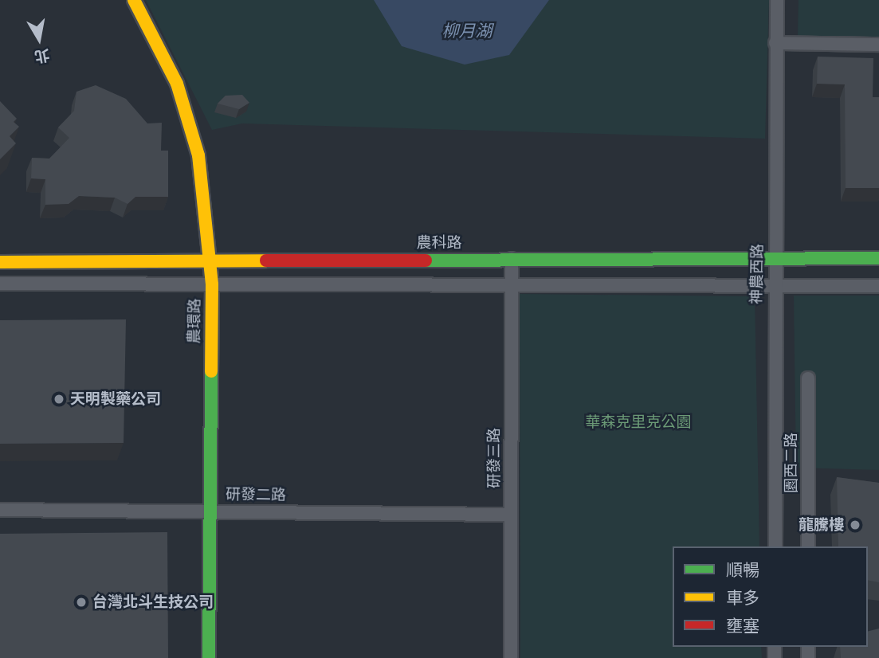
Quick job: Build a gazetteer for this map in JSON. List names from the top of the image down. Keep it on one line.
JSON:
{"streets":{"street":["農科路","神農西路","農環路","研發三路","園西二路","研發二路"]},"crossings":[["農科路","神農西路"],["農科路","農環路"],["農科路","研發三路"],["農環路","研發二路"],["研發三路","研發二路"]],"water":["柳月湖"],"parks":["華森克里克公園"],"places":["天明製藥公司","龍騰樓","台灣北斗生技公司"],"legend":["順暢","車多","壅塞"],"north":"bottom"}
